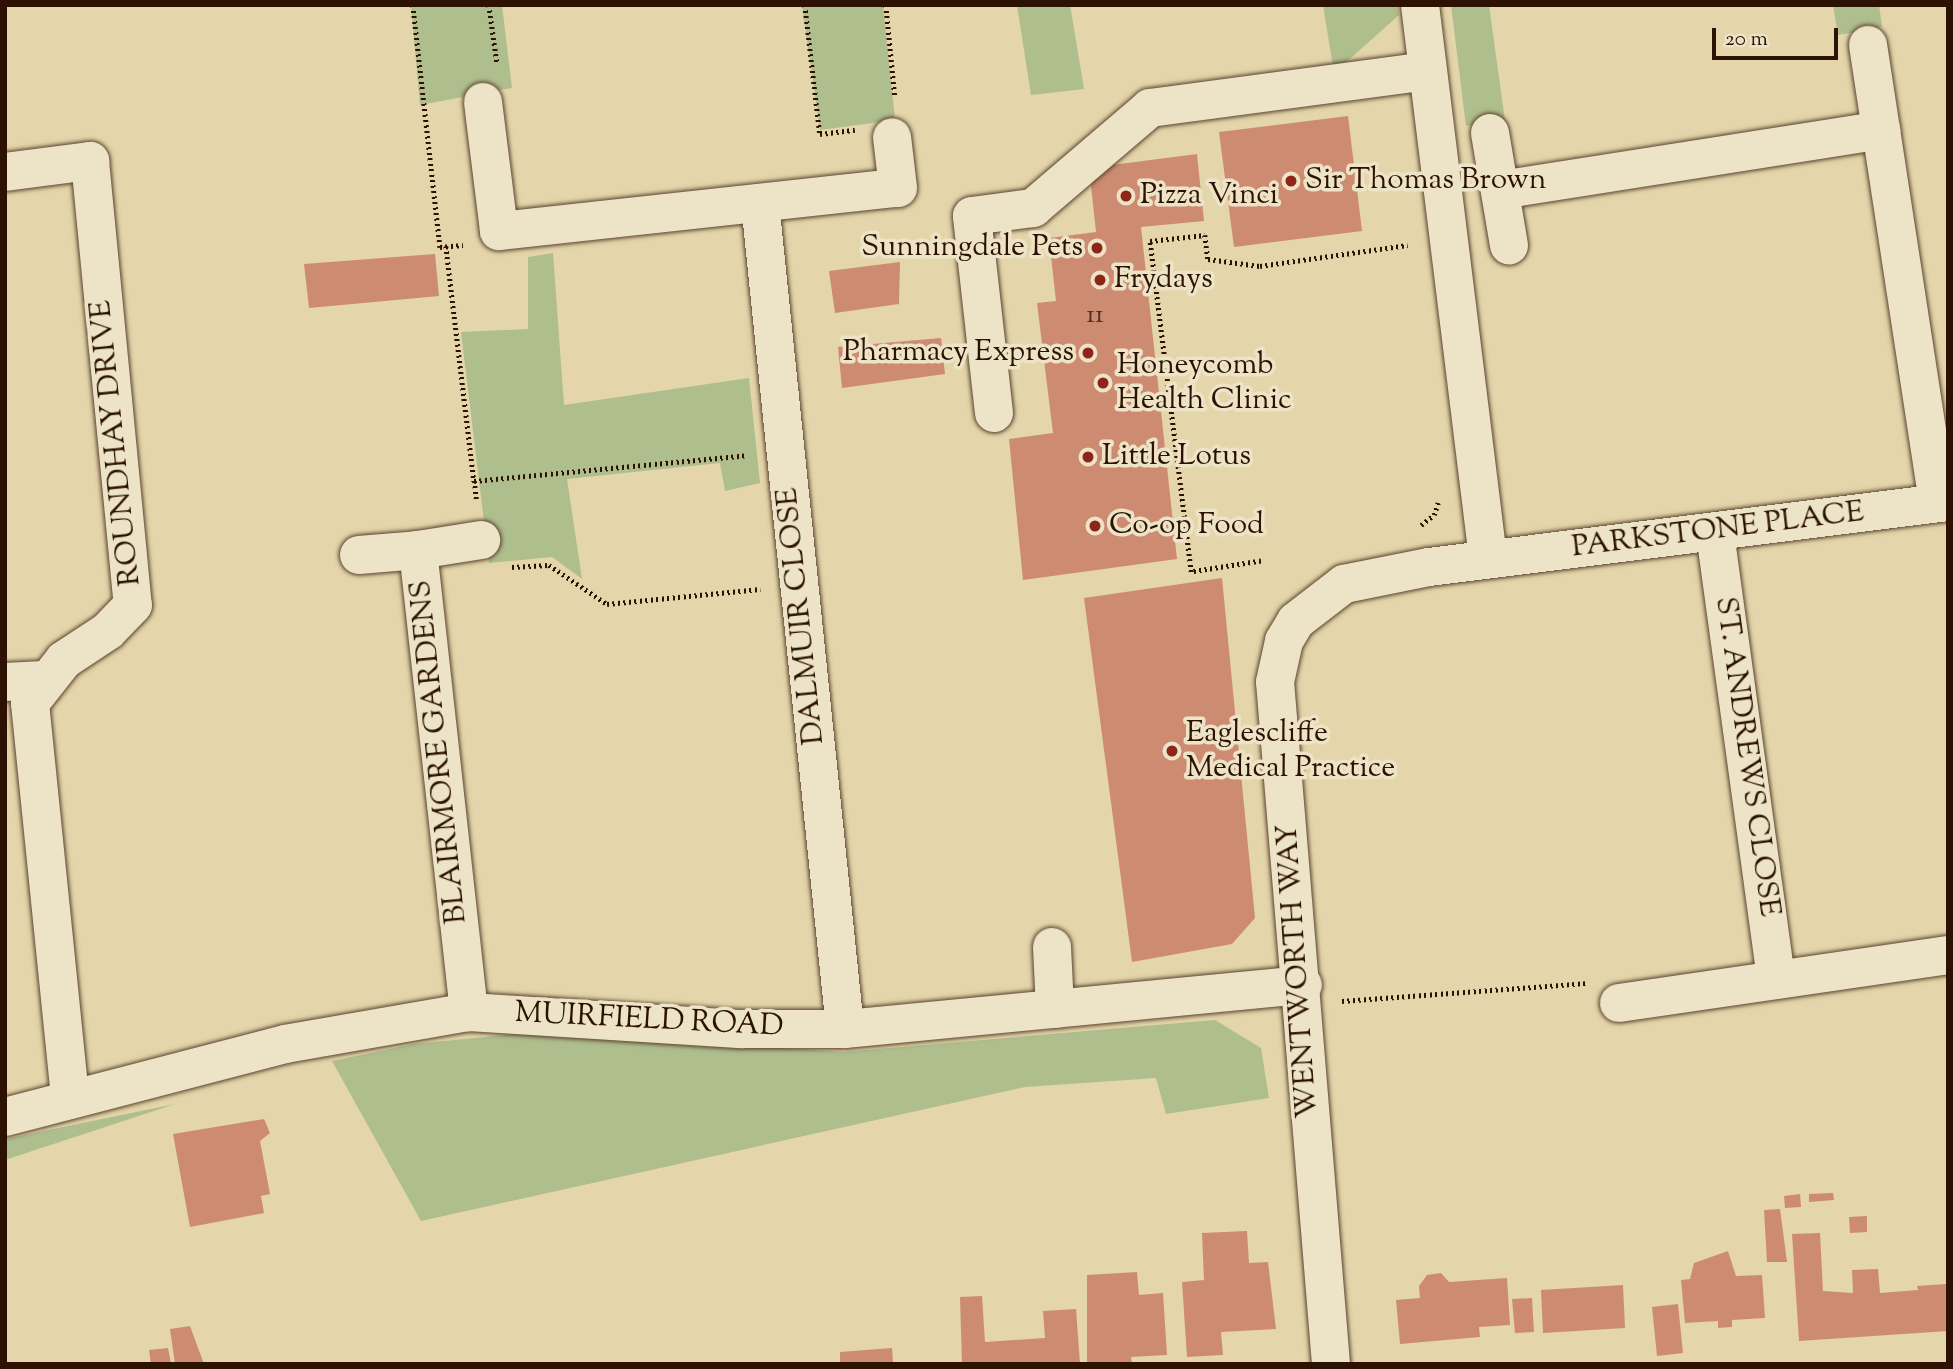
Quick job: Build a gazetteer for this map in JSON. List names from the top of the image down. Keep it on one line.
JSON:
{"streets":{"street":["ROUNDHAY DRIVE","PARKSTONE PLACE","DALMUIR CLOSE","BLAIRMORE GARDENS","ST. ANDREWS CLOSE","WENTWORTH WAY","MUIRFIELD ROAD"]},"crossings":[["ROUNDHAY DRIVE","MUIRFIELD ROAD"],["PARKSTONE PLACE","ST. ANDREWS CLOSE"],["PARKSTONE PLACE","WENTWORTH WAY"],["DALMUIR CLOSE","MUIRFIELD ROAD"],["BLAIRMORE GARDENS","MUIRFIELD ROAD"],["WENTWORTH WAY","MUIRFIELD ROAD"]],"places":["Sir Thomas Brown","Pizza Vinci","Sunningdale Pets","Frydays","Pharmacy Express","Honeycomb Health Clinic","Little Lotus","Co-op Food","Eaglescliffe Medical Practice"],"house_numbers":["11"],"scale_bar":"20 m"}
